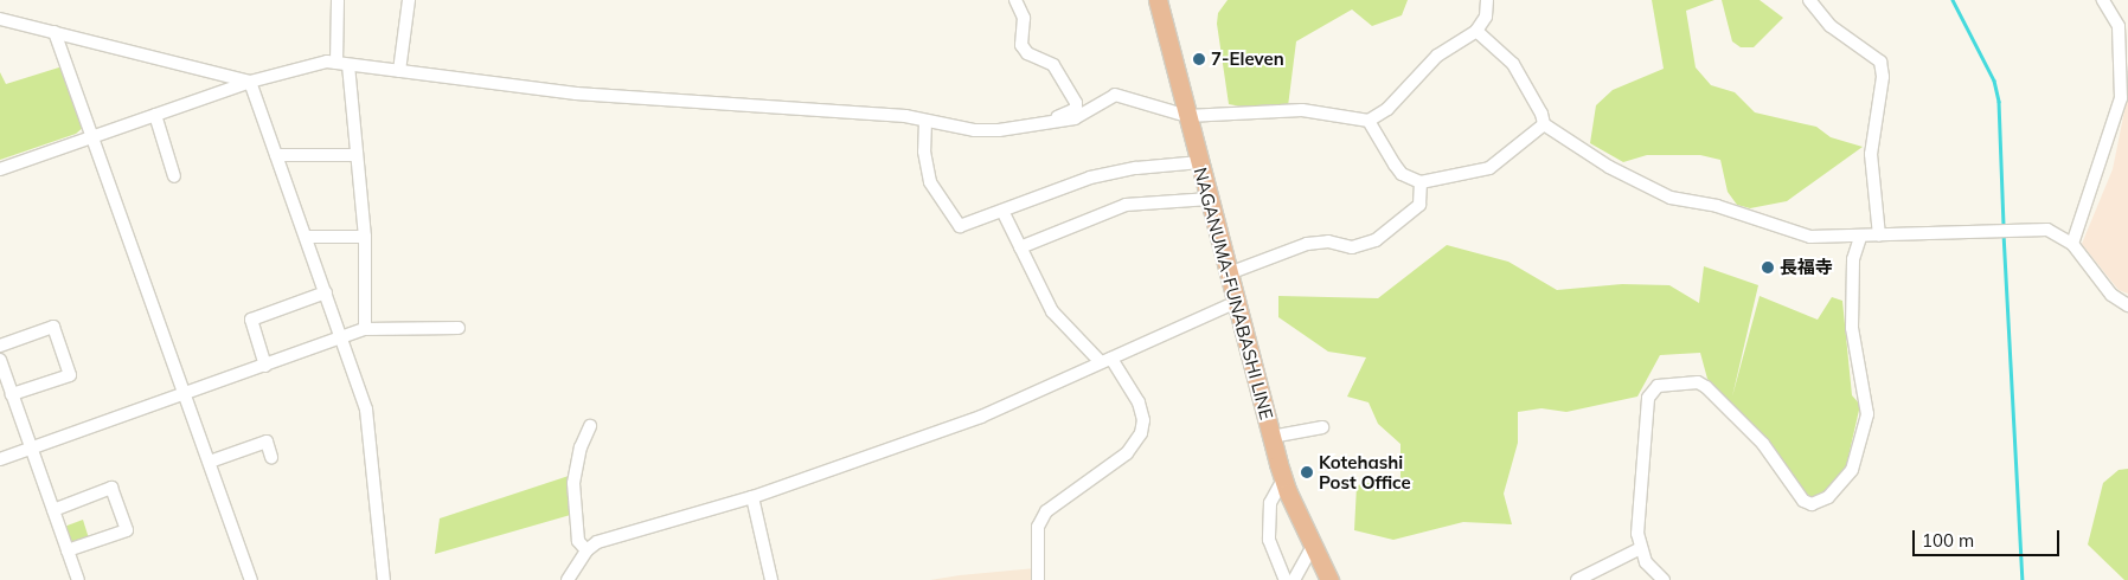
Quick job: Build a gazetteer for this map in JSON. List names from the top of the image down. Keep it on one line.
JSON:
{"streets":{"main road":["NAGANUMA-FUNABASHI LINE"]},"places":["7-Eleven","長福寺","Kotehashi Post Office"],"scale_bar":"100 m"}
